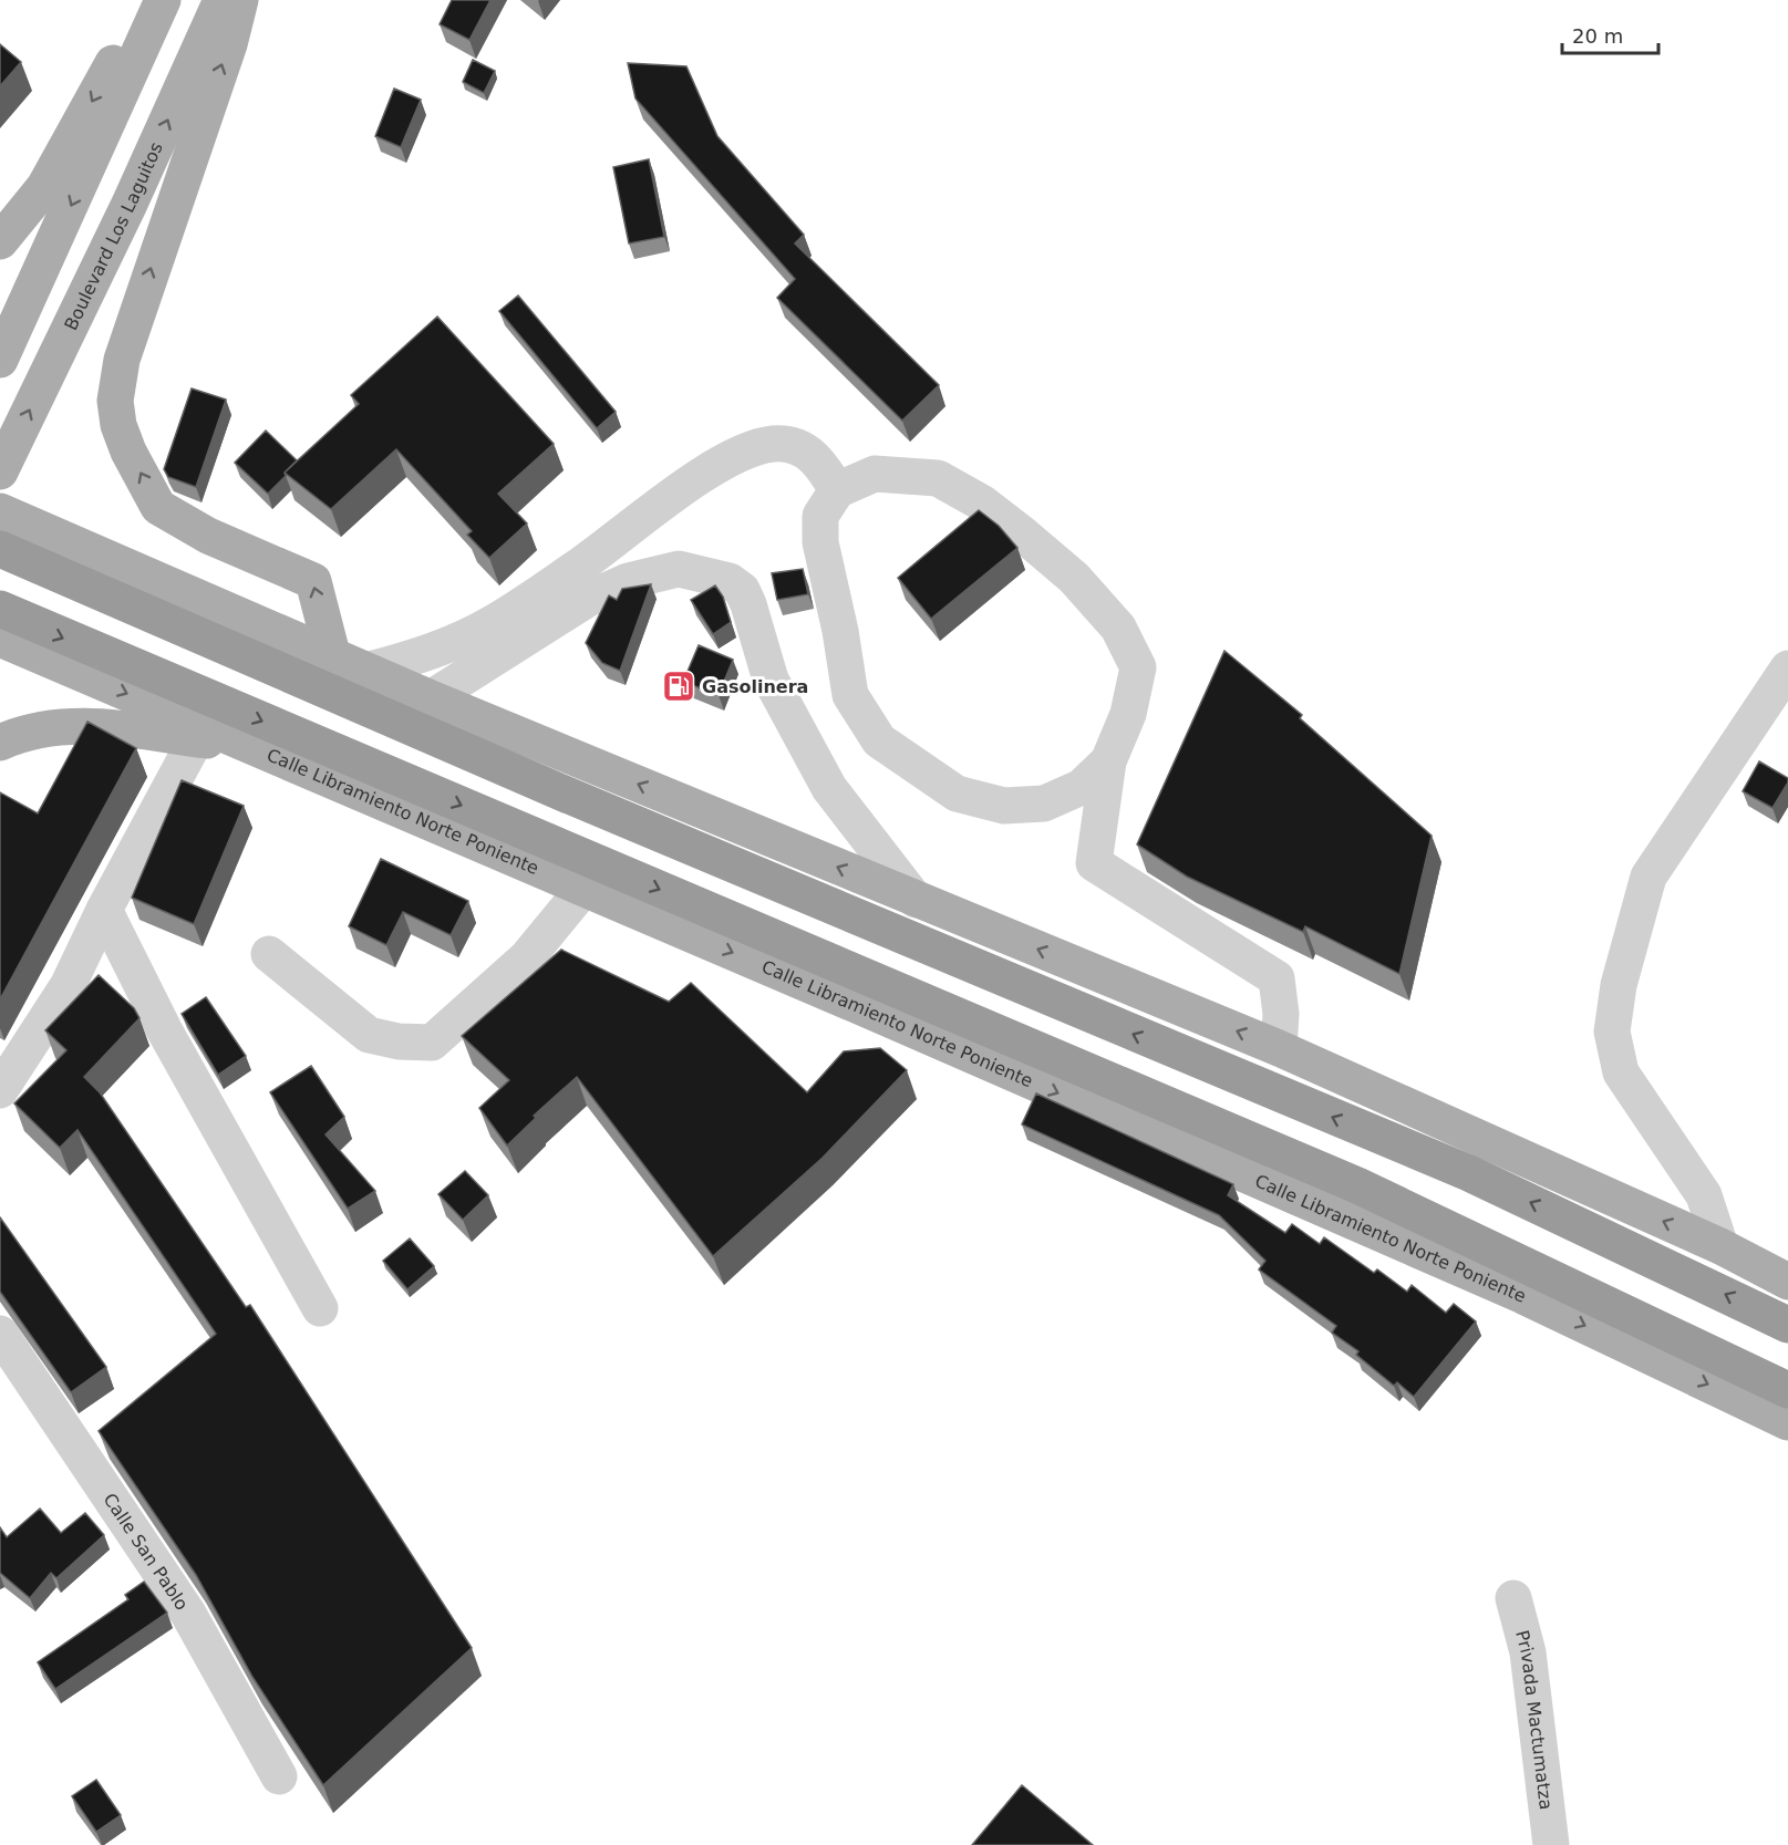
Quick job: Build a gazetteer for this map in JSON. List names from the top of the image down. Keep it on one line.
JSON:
{"streets":{"highway":["Calle Libramiento Norte Poniente"],"main road":["Boulevard Los Laguitos"],"lane":["Calle San Pablo","Privada Mactumatza"]},"places":{"fuel station":["Gasolinera"]},"scale_bar":"20 m"}
